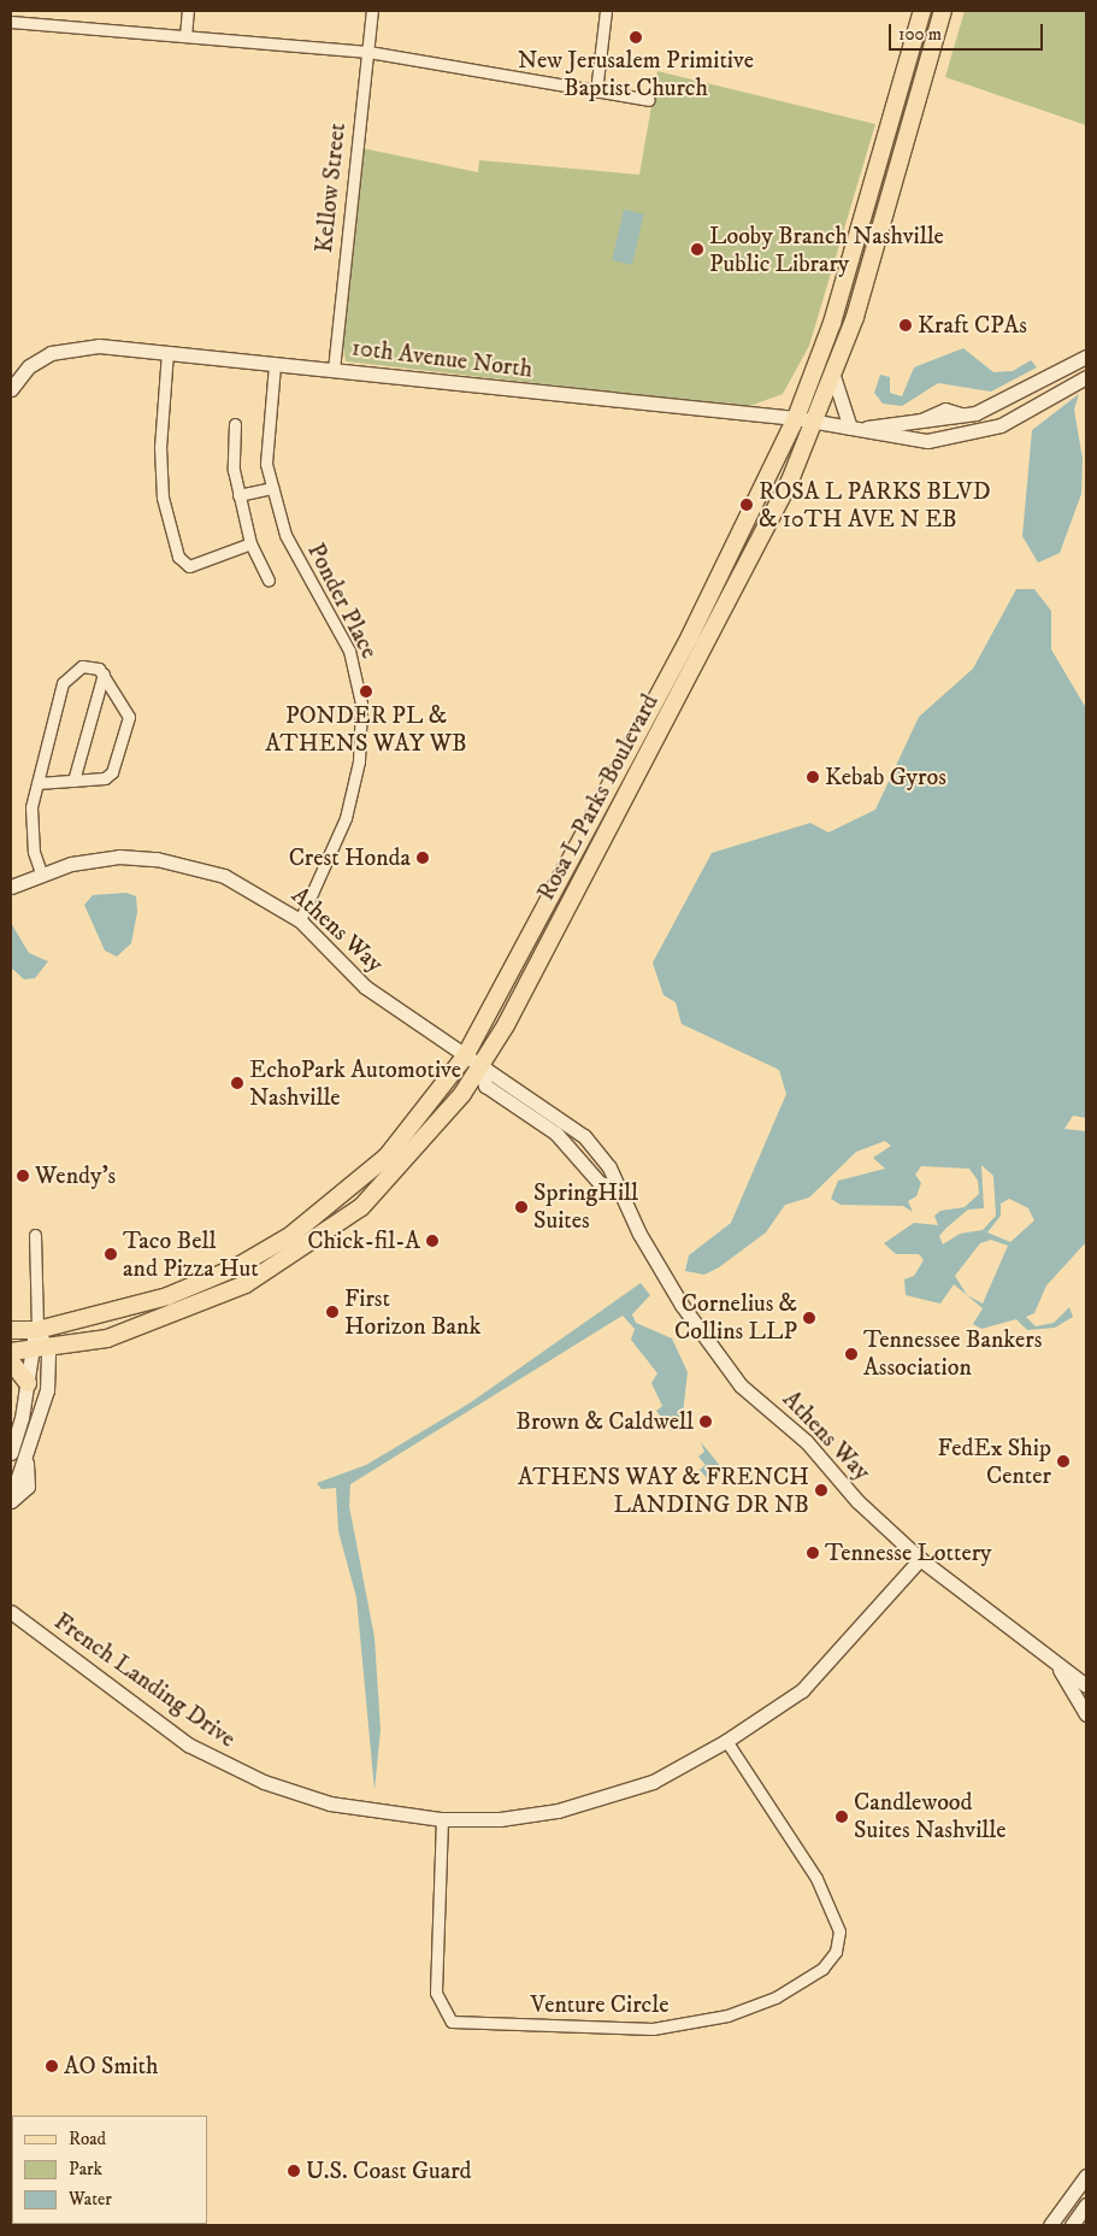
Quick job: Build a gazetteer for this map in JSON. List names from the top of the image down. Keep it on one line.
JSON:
{"streets":{"main road":["Rosa L Parks Boulevard"],"street":["Kellow Street","10th Avenue North","Ponder Place","Athens Way","French Landing Drive","Venture Circle"]},"crossings":[["Kellow Street","10th Avenue North"],["10th Avenue North","Ponder Place"],["10th Avenue North","Rosa L Parks Boulevard"],["Ponder Place","Athens Way"],["Rosa L Parks Boulevard","Athens Way"],["Athens Way","French Landing Drive"],["French Landing Drive","Venture Circle"]],"places":["New Jerusalem Primitive Baptist Church","Looby Branch Nashville Public Library","Kraft CPAs","ROSA L PARKS BLVD & 10TH AVE N EB","PONDER PL & ATHENS WAY WB","Kebab Gyros","Crest Honda","EchoPark Automotive Nashville","Wendy's","SpringHill Suites","Chick-fil-A","Taco Bell and Pizza Hut","First Horizon Bank","Cornelius & Collins LLP","Tennessee Bankers Association","Brown & Caldwell","FedEx Ship Center","ATHENS WAY & FRENCH LANDING DR NB","Tennesse Lottery","Candlewood Suites Nashville","AO Smith","U.S. Coast Guard"],"legend":["Road","Park","Water"],"scale_bar":"100 m"}
